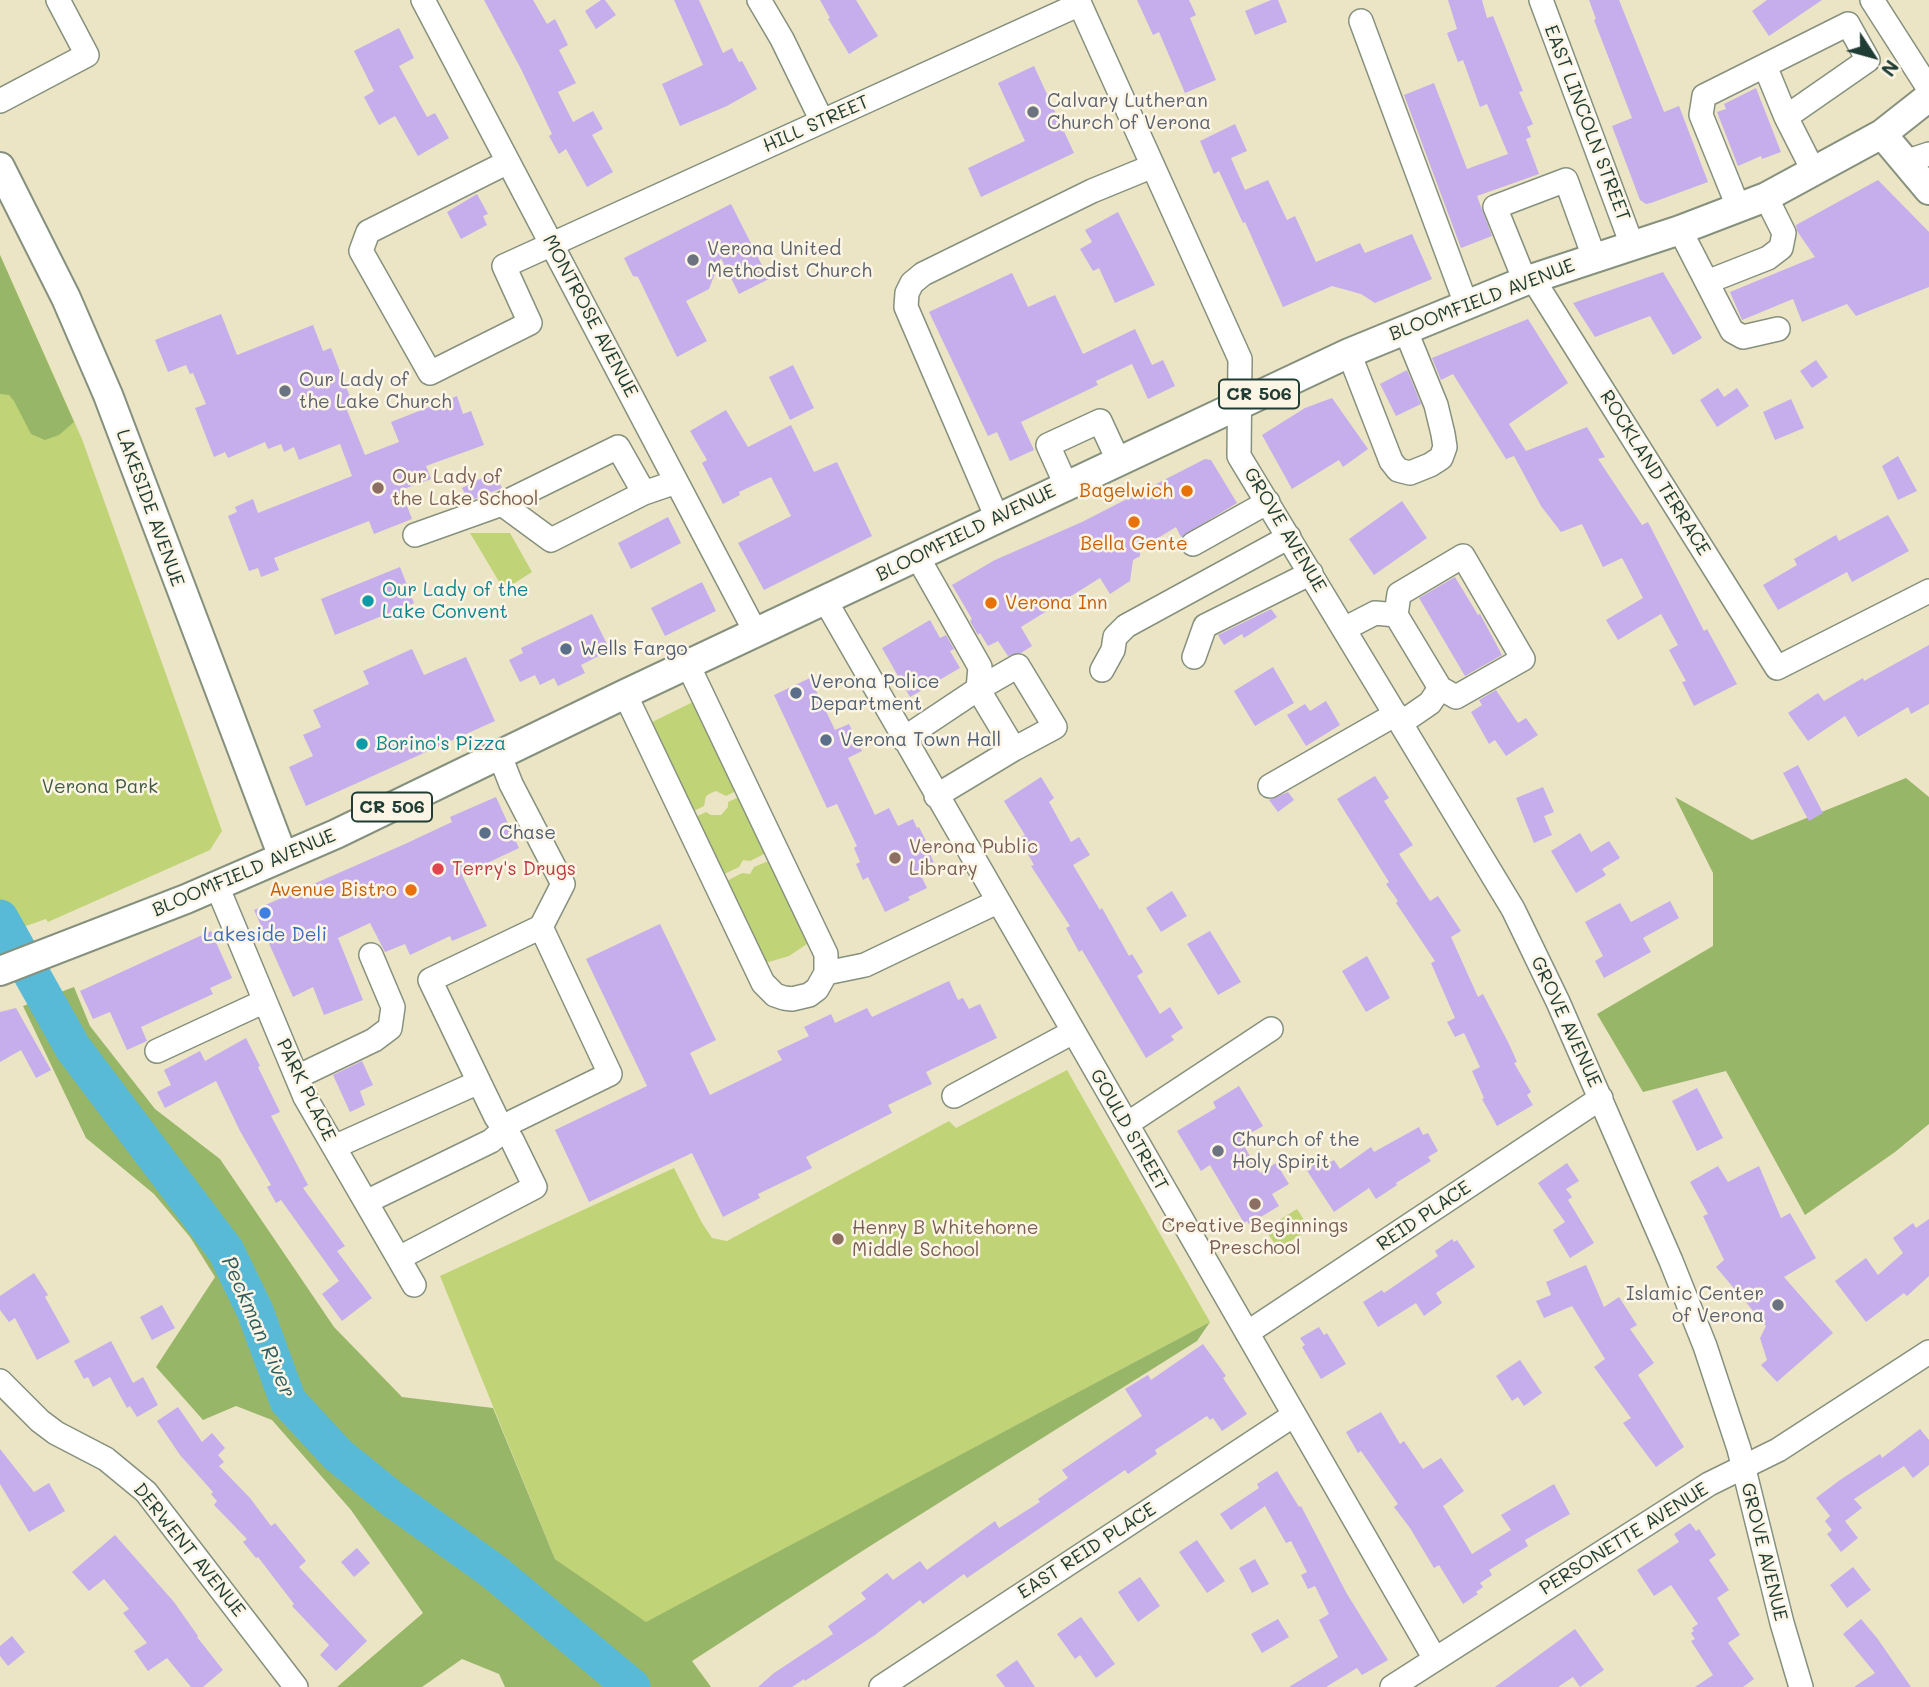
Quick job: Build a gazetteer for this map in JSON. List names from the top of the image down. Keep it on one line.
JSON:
{"streets":{"main road":["BLOOMFIELD AVENUE","CR 506","LAKESIDE AVENUE"],"street":["EAST LINCOLN STREET","HILL STREET","MONTROSE AVENUE","ROCKLAND TERRACE","GROVE AVENUE","PARK PLACE","GOULD STREET","REID PLACE","PERSONETTE AVENUE","DERWENT AVENUE","EAST REID PLACE"]},"crossings":[["EAST LINCOLN STREET","BLOOMFIELD AVENUE"],["HILL STREET","MONTROSE AVENUE"],["HILL STREET","GROVE AVENUE"],["BLOOMFIELD AVENUE","MONTROSE AVENUE"],["BLOOMFIELD AVENUE","ROCKLAND TERRACE"],["BLOOMFIELD AVENUE","LAKESIDE AVENUE"],["BLOOMFIELD AVENUE","GROVE AVENUE"],["BLOOMFIELD AVENUE","PARK PLACE"],["BLOOMFIELD AVENUE","GOULD STREET"],["GROVE AVENUE","REID PLACE"],["GROVE AVENUE","PERSONETTE AVENUE"],["GOULD STREET","REID PLACE"],["GOULD STREET","PERSONETTE AVENUE"],["GOULD STREET","EAST REID PLACE"]],"water":["Peckman River"],"parks":["Verona Park"],"places":["Calvary Lutheran Church of Verona","Verona United Methodist Church","Our Lady of the Lake Church","Our Lady of the Lake School","Bagelwich","Bella Gente","Our Lady of the Lake Convent","Verona Inn","Wells Fargo","Verona Police Department","Verona Town Hall","Borino's Pizza","Chase","Verona Public Library","Terry's Drugs","Avenue Bistro","Lakeside Deli","Church of the Holy Spirit","Creative Beginnings Preschool","Henry B Whitehorne Middle School","Islamic Center of Verona"],"north":"bottom right"}
